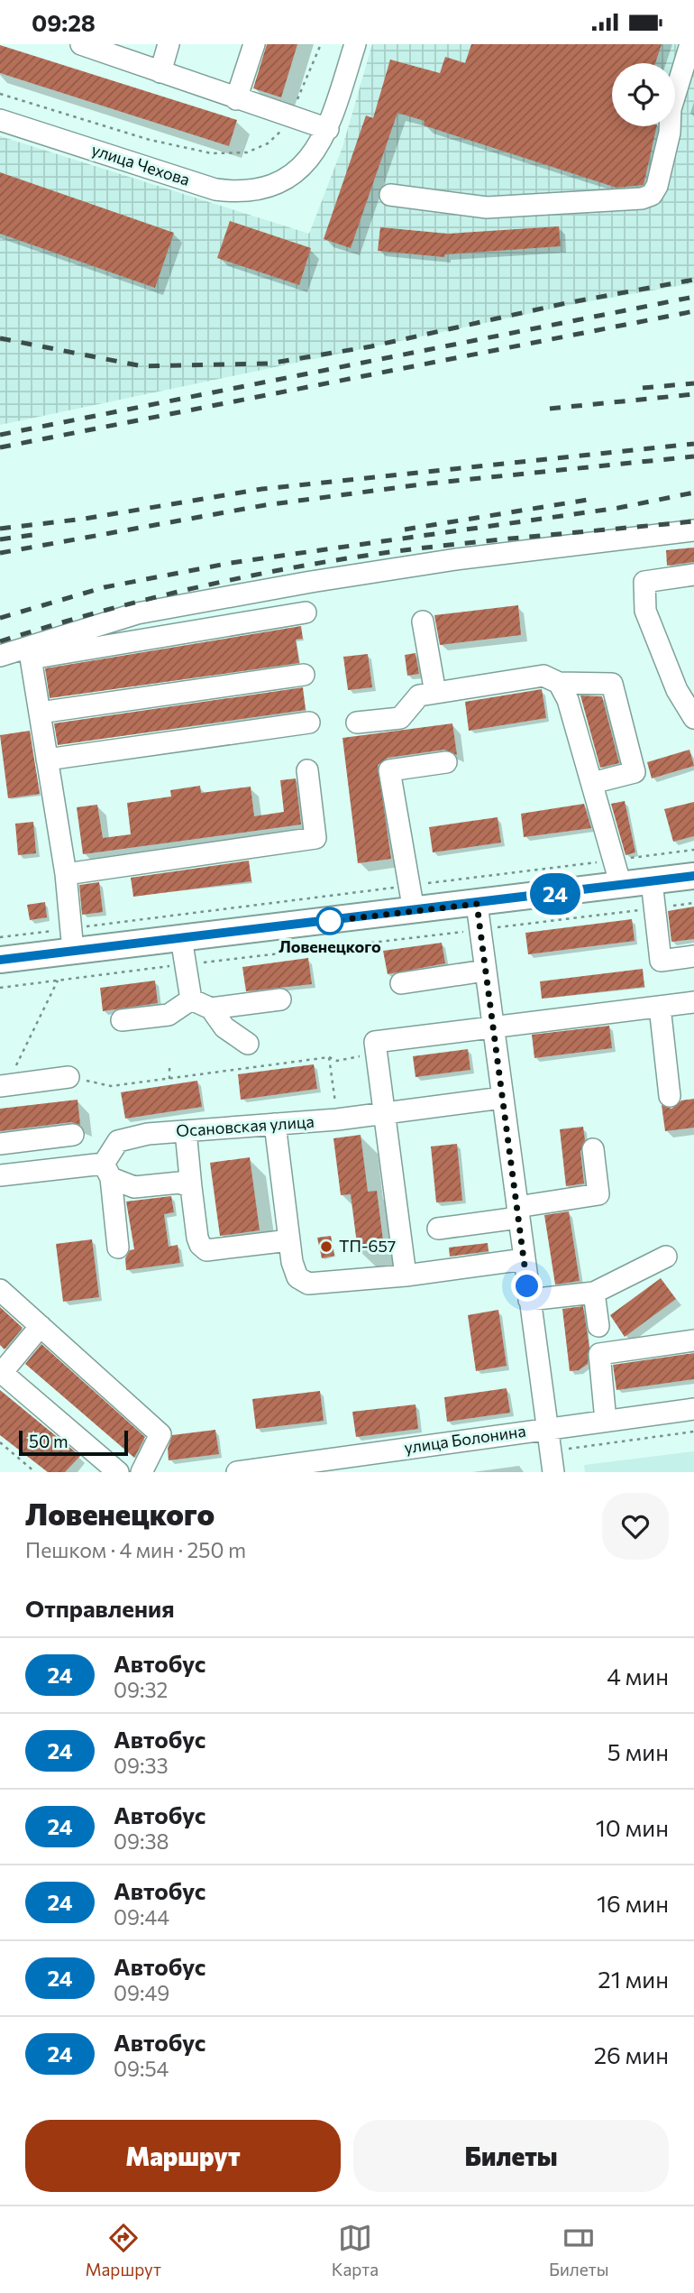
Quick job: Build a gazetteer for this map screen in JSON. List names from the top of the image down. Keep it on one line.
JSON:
{"streets":{"street":["улица Чехова","Осановская улица","улица Болонина"]},"places":["Ловенецкого","ТП-657"],"lines":["bus line 24"],"scale_bar":"50 m","page":{"status":"09:28","on_map":"24","scale":"50 m","heading":[["Ловенецкого","Пешком · 4 мин · 250 m"],"Отправления"],"list":[{"mark":"24","name":"Автобус","note":"09:32","value":"4 мин"},{"mark":"24","name":"Автобус","note":"09:33","value":"5 мин"},{"mark":"24","name":"Автобус","note":"09:38","value":"10 мин"},{"mark":"24","name":"Автобус","note":"09:44","value":"16 мин"},{"mark":"24","name":"Автобус","note":"09:49","value":"21 мин"},{"mark":"24","name":"Автобус","note":"09:54","value":"26 мин"}],"buttons":["Маршрут","Билеты"],"tabs":["Маршрут","Карта","Билеты"]}}
